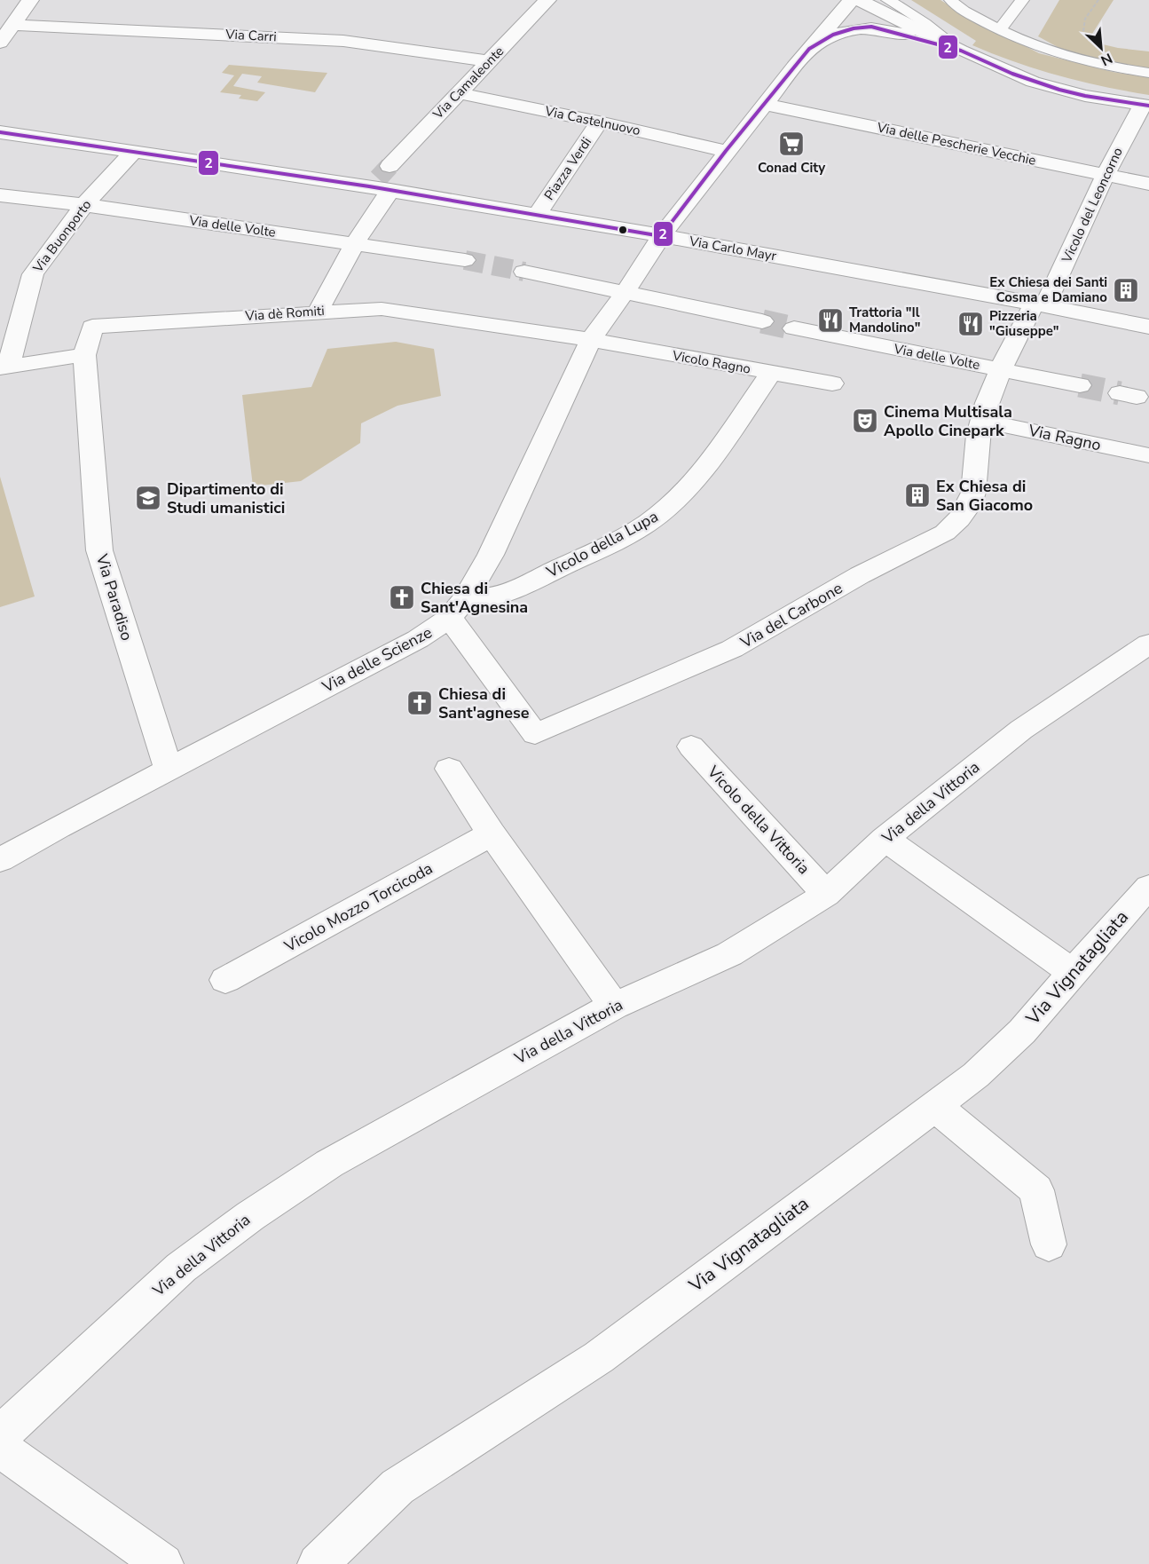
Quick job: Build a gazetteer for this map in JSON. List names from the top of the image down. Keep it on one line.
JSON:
{"streets":{"street":["Via Carri","Via Camaleonte","Via Castelnuovo","Via delle Pescherie Vecchie","Piazza Verdi","Vicolo del Leoncorno","Via delle Volte","Via Buonporto","Via Carlo Mayr","Via dè Romiti","Vicolo Ragno","Via Ragno","Vicolo della Lupa","Via Paradiso","Via del Carbone","Via delle Scienze","Via della Vittoria","Vicolo della Vittoria","Vicolo Mozzo Torcicoda","Via Vignatagliata"]},"crossings":[["Via Carri","Via Camaleonte"],["Via Camaleonte","Via Castelnuovo"],["Via Camaleonte","Via delle Volte"],["Via Camaleonte","Via Carlo Mayr"],["Via Camaleonte","Via dè Romiti"],["Via Castelnuovo","Piazza Verdi"],["Via Castelnuovo","Via delle Scienze"],["Via delle Pescherie Vecchie","Vicolo del Leoncorno"],["Via delle Pescherie Vecchie","Via delle Scienze"],["Piazza Verdi","Via Carlo Mayr"],["Vicolo del Leoncorno","Via Carlo Mayr"],["Vicolo del Leoncorno","Via del Carbone"],["Via delle Volte","Via Buonporto"],["Via delle Volte","Via del Carbone"],["Via Buonporto","Via Carlo Mayr"],["Via Carlo Mayr","Via del Carbone"],["Via Carlo Mayr","Via delle Scienze"],["Via dè Romiti","Vicolo Ragno"],["Via dè Romiti","Via Paradiso"],["Via dè Romiti","Via delle Scienze"],["Vicolo Ragno","Vicolo della Lupa"],["Vicolo Ragno","Via delle Scienze"],["Via Ragno","Via del Carbone"],["Vicolo della Lupa","Via del Carbone"],["Vicolo della Lupa","Via delle Scienze"],["Via Paradiso","Via delle Scienze"],["Via del Carbone","Via delle Scienze"],["Via della Vittoria","Vicolo della Vittoria"]],"places":{"supermarket":["Conad City"],"building":["Ex Chiesa dei Santi Cosma e Damiano","Ex Chiesa di San Giacomo"],"restaurant":["Trattoria \"Il Mandolino\"","Pizzeria \"Giuseppe\""],"theatre":["Cinema Multisala Apollo Cinepark"],"school or university":["Dipartimento di Studi umanistici"],"church":["Chiesa di Sant'Agnesina","Chiesa di Sant'agnese"]},"lines":["transit line 2"],"north":"bottom right"}
